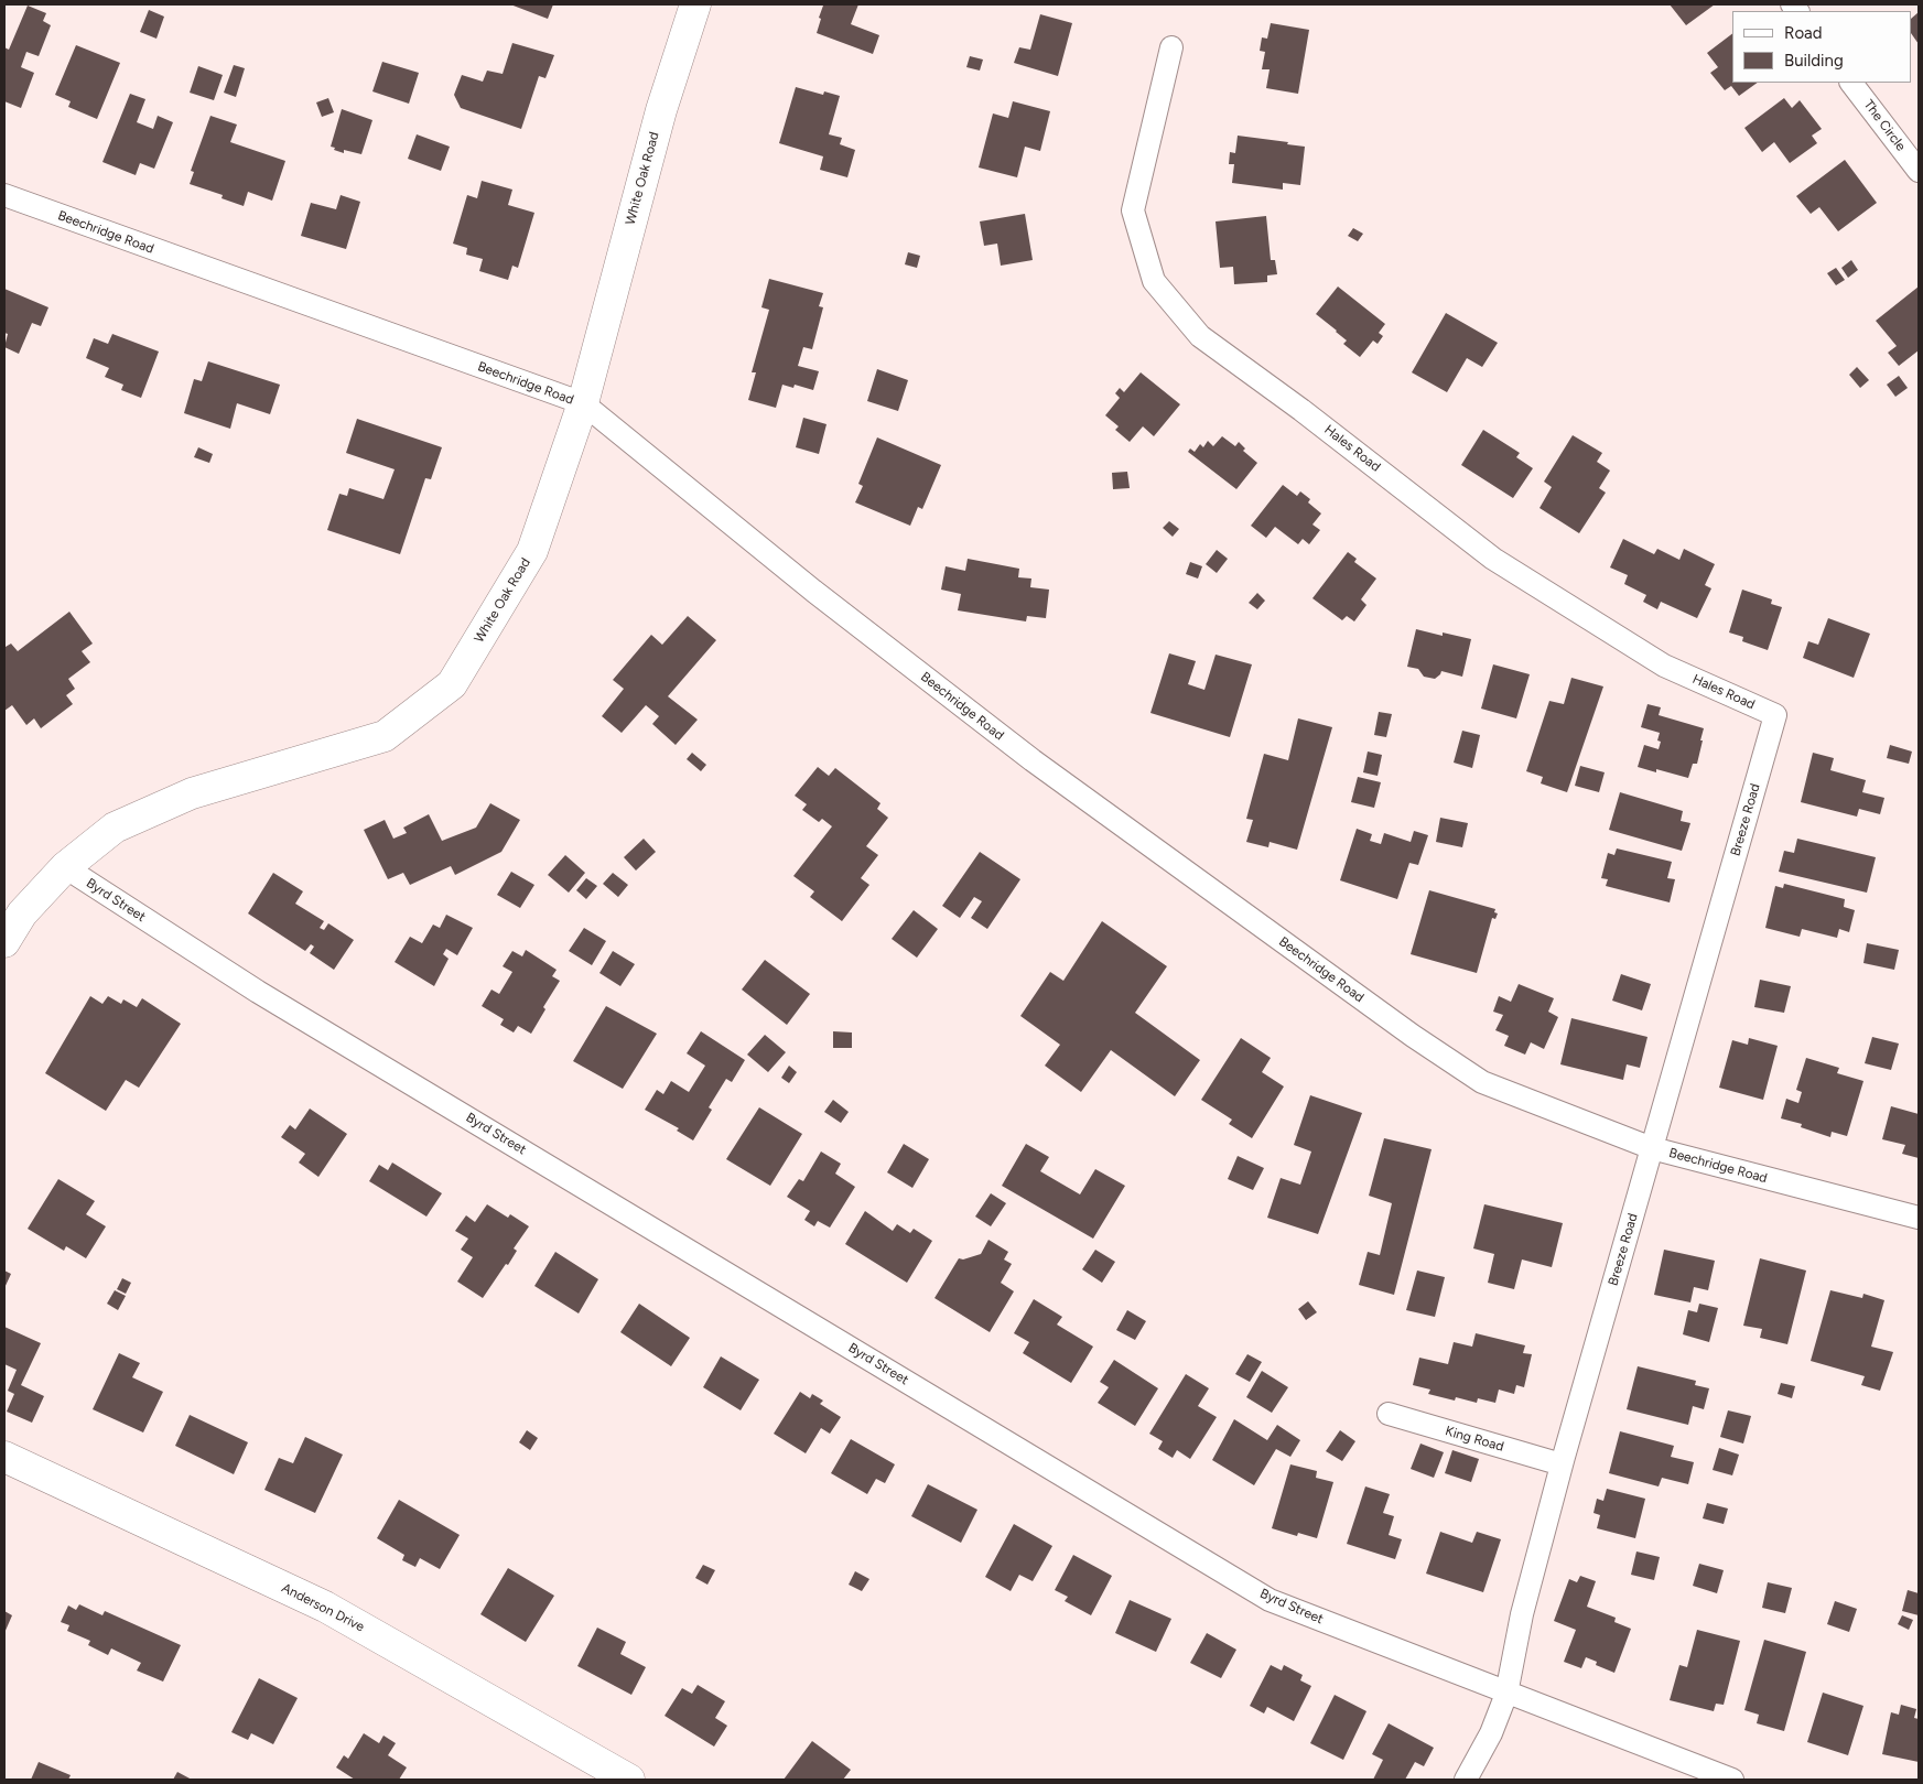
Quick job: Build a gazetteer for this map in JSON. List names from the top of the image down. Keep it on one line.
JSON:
{"streets":{"street":["The Circle","White Oak Road","Beechridge Road","Hales Road","Breeze Road","Byrd Street","King Road","Anderson Drive"]},"crossings":[["White Oak Road","Beechridge Road"],["White Oak Road","Byrd Street"],["Beechridge Road","Breeze Road"],["Hales Road","Breeze Road"],["Breeze Road","Byrd Street"],["Breeze Road","King Road"]],"legend":["Road","Building"]}
